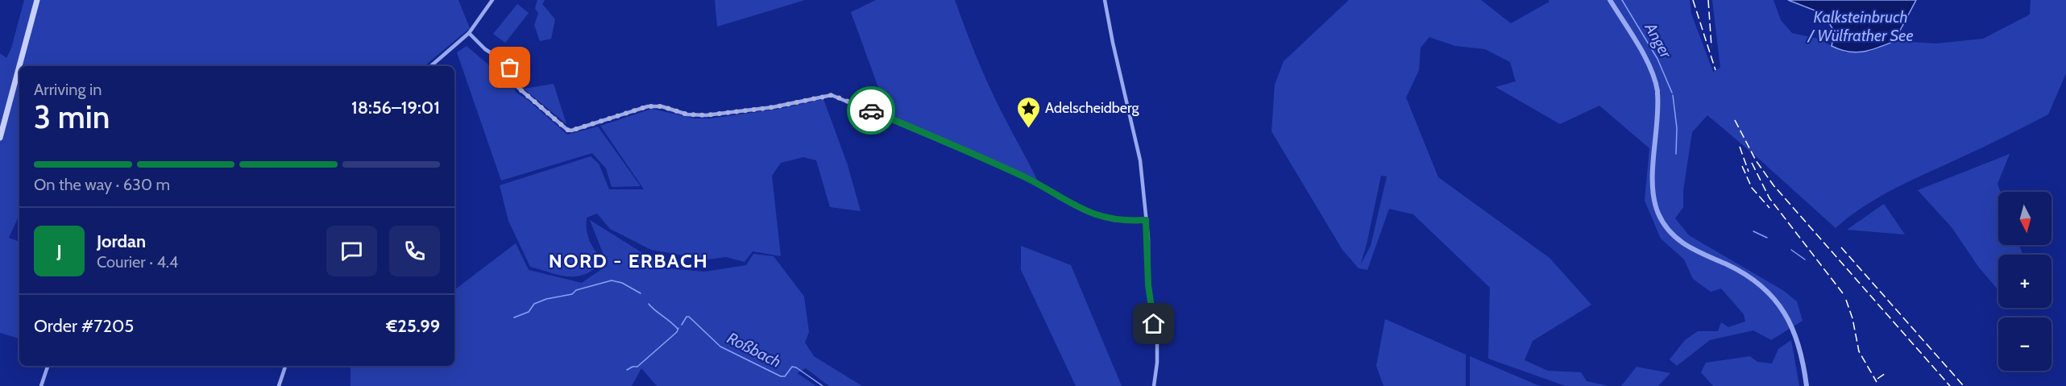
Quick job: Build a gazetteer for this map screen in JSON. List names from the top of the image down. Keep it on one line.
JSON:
{"districts":["NORD - ERBACH"],"water":["Kalksteinbruch / Wülfrather See","Anger","Roßbach"],"places":{"place":["Adelscheidberg"]},"north":"bottom","page":{"heading":["3 min","Arriving in","18:56–19:01"],"panel":["Jordan","Courier · 4.4","Order #7205","€25.99"],"bar":"On the way · 630 m","map_buttons":["+","−"],"round":"J"}}
